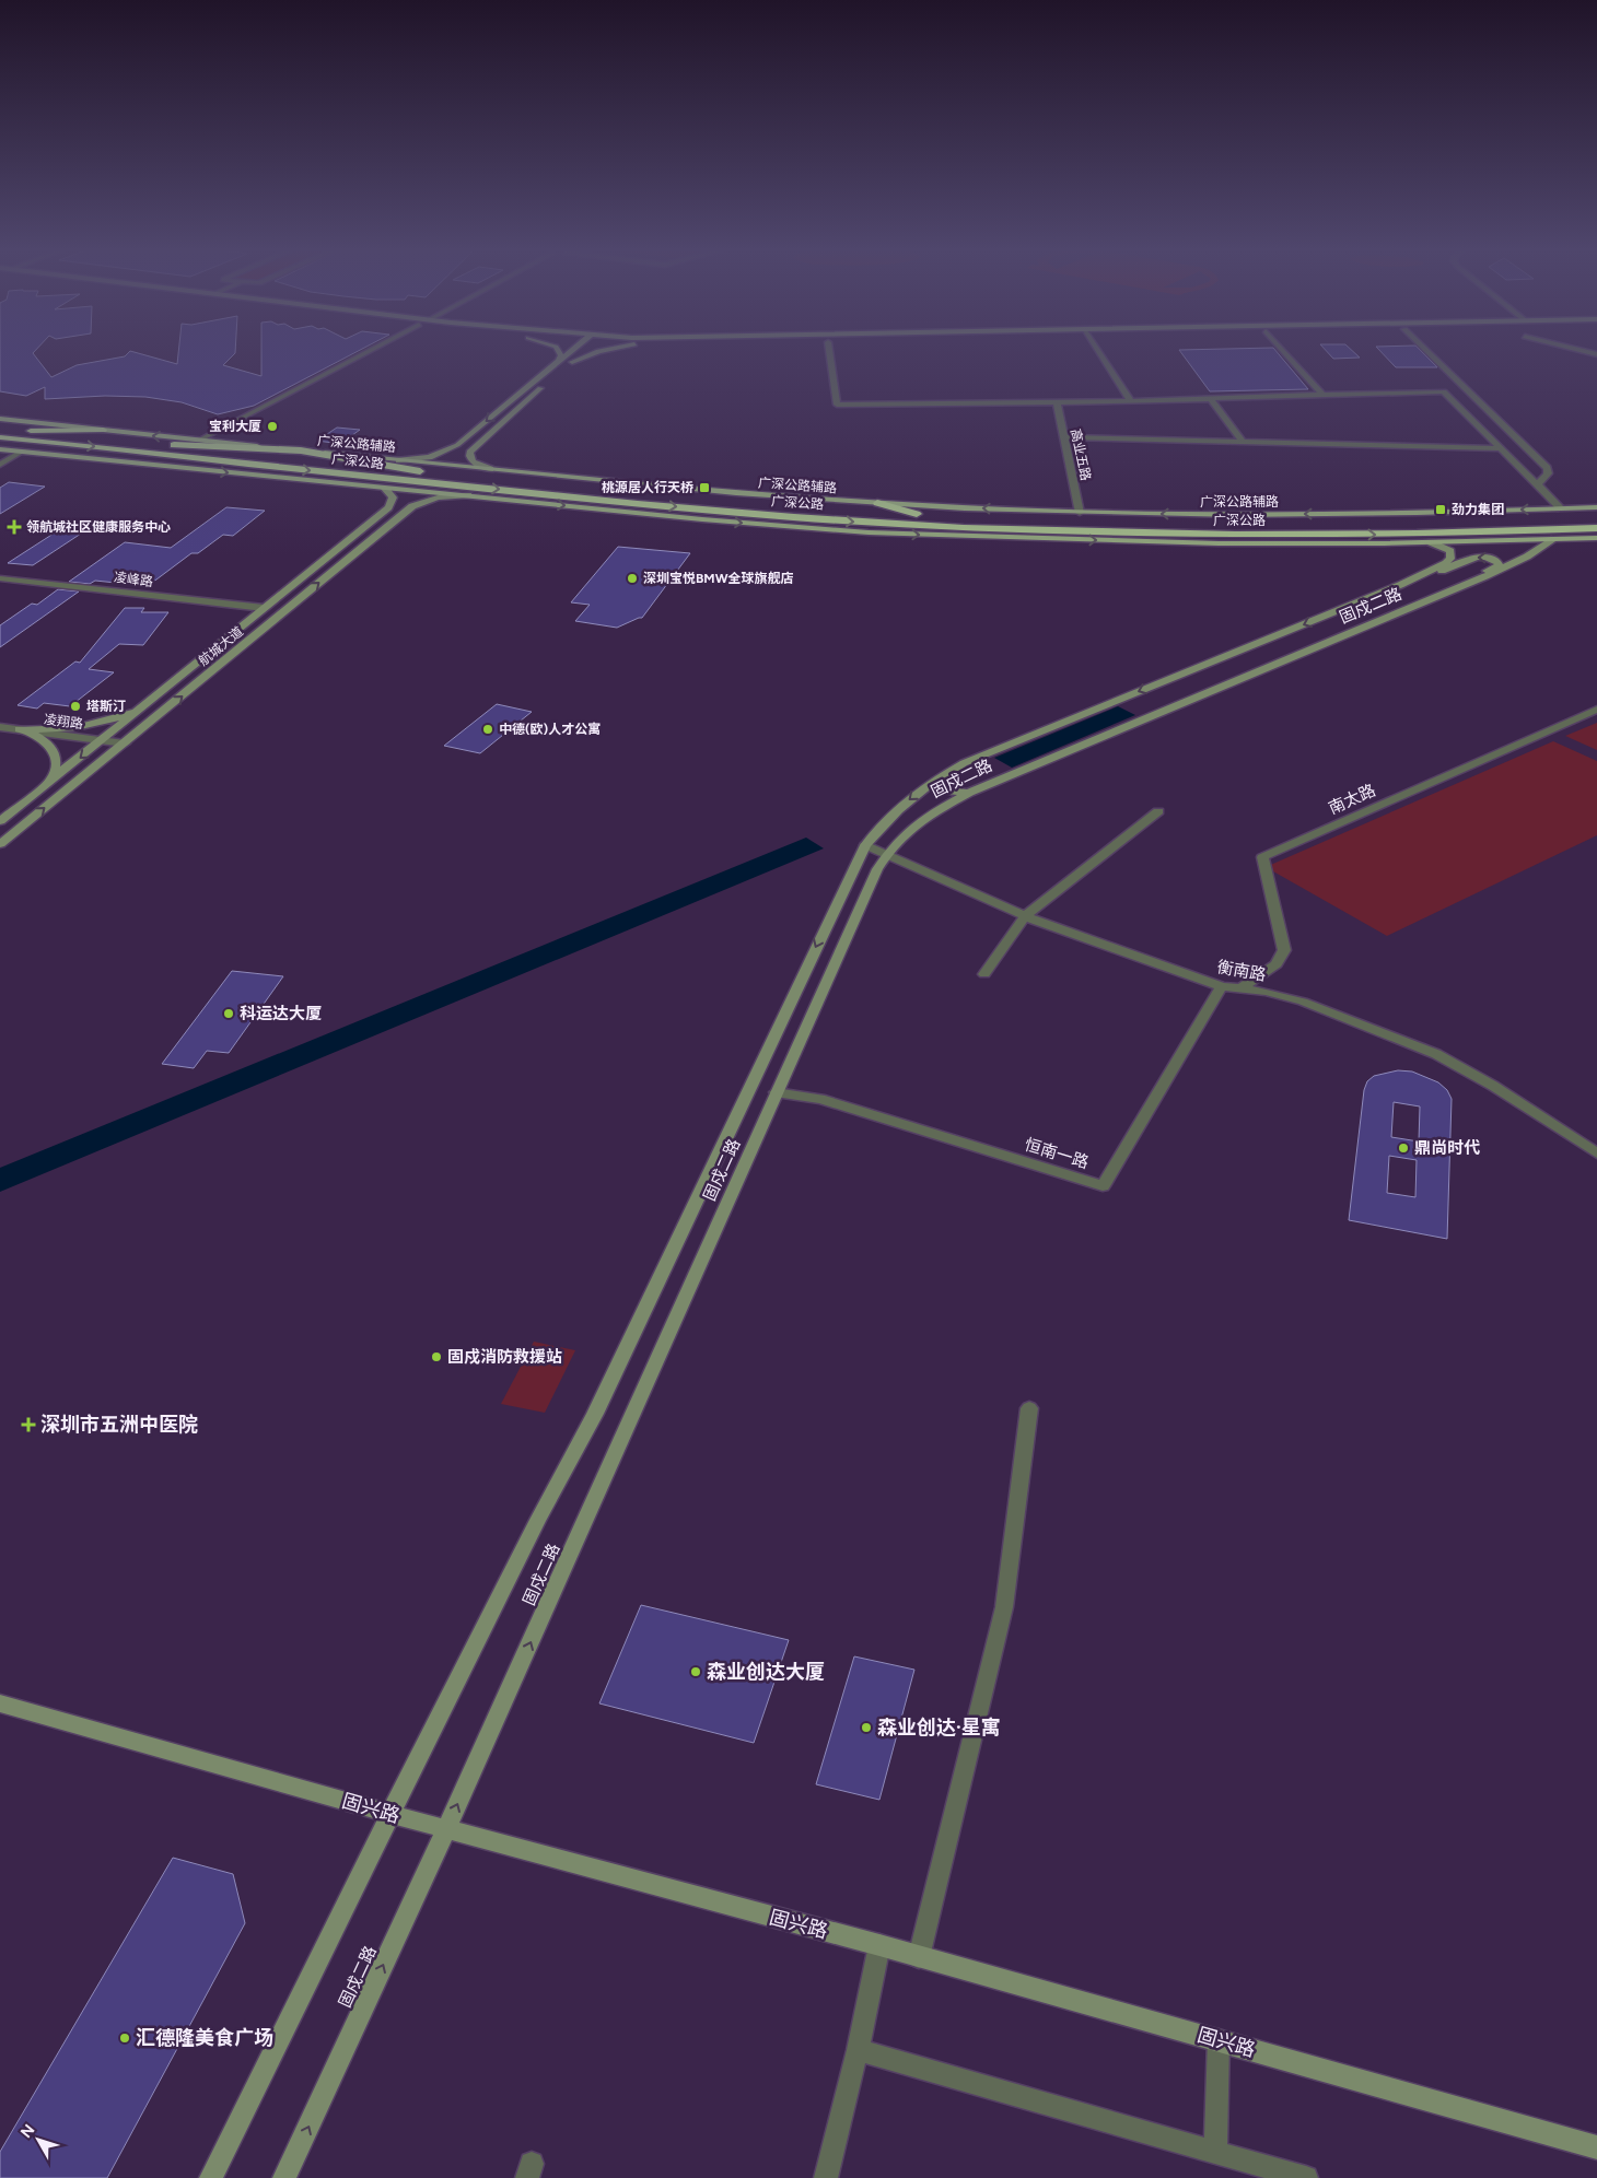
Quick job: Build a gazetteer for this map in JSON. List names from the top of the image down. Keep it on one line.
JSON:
{"streets":{"highway":["广深公路"],"main road":["广深公路辅路","固戍二路","航城大道","固兴路"],"street":["高业五路","凌峰路","凌翔路","南太路","衡南路","恒南一路"]},"crossings":[["广深公路辅路","高业五路"],["凌峰路","航城大道"],["固戍二路","衡南路"],["固戍二路","恒南一路"],["固戍二路","固兴路"],["航城大道","凌翔路"],["南太路","衡南路"],["衡南路","恒南一路"]],"places":{"other":["宝利大厦","深圳宝悦BMW全球旗舰店","塔斯汀","中德(欧)人才公寓","科运达大厦","鼎尚时代","固戍消防救援站","森业创达大厦","森业创达·星寓","汇德隆美食广场"],"transit":["桃源居人行天桥","劲力集团"],"health":["领航城社区健康服务中心","深圳市五洲中医院"]},"north":"top left"}
